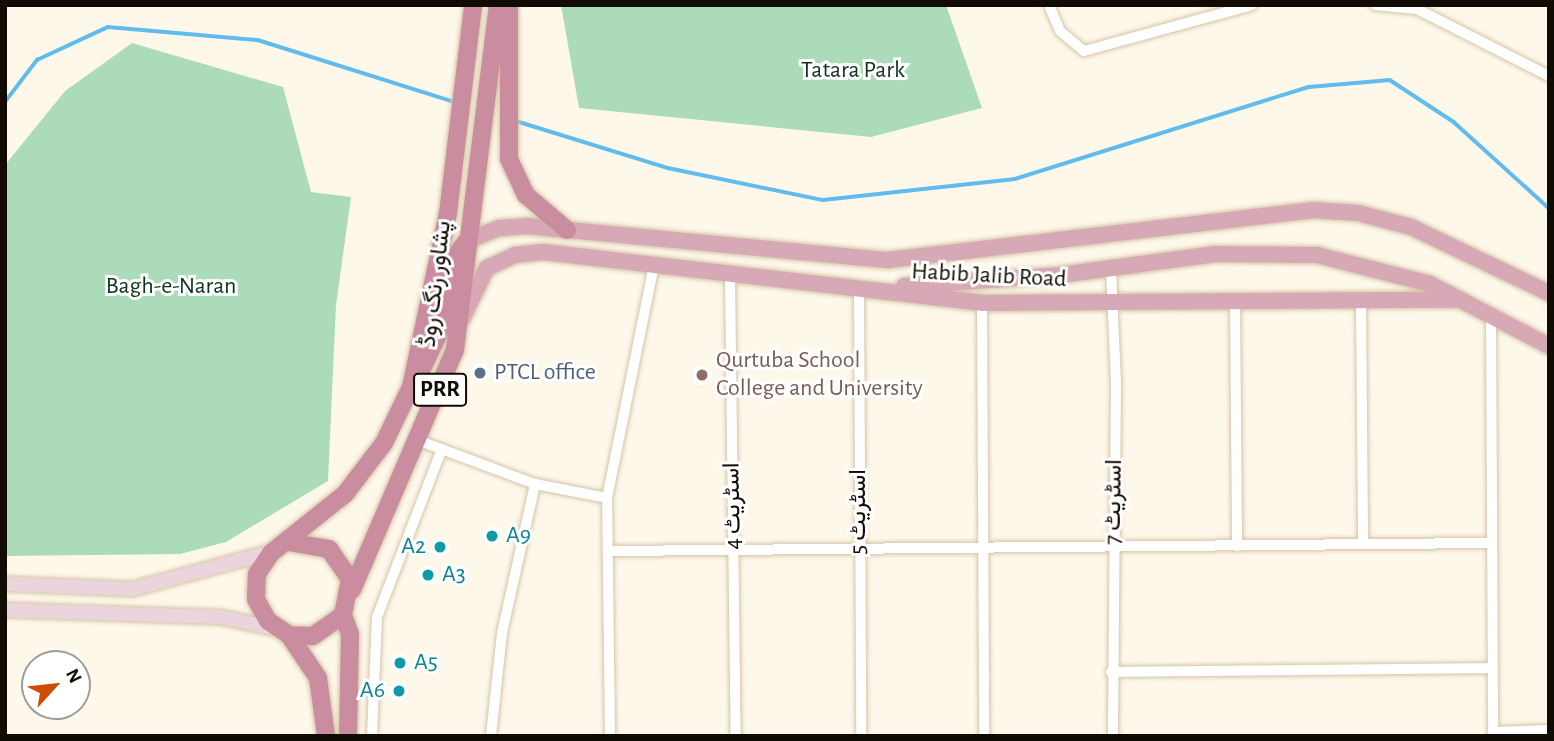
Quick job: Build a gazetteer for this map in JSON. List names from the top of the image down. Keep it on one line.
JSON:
{"streets":{"highway":["پشاور رنگ روڈ","PRR"],"main road":["Habib Jalib Road"],"street":["اسٹریٹ 7","اسٹریٹ 4","اسٹریٹ 5"]},"crossings":[["Habib Jalib Road","پشاور رنگ روڈ"],["Habib Jalib Road","اسٹریٹ 7"],["Habib Jalib Road","اسٹریٹ 4"],["Habib Jalib Road","اسٹریٹ 5"]],"parks":["Tatara Park","Bagh-e-Naran"],"places":["PTCL office","Qurtuba School College and University","A9","A2","A3","A5","A6"],"north":"top right"}
